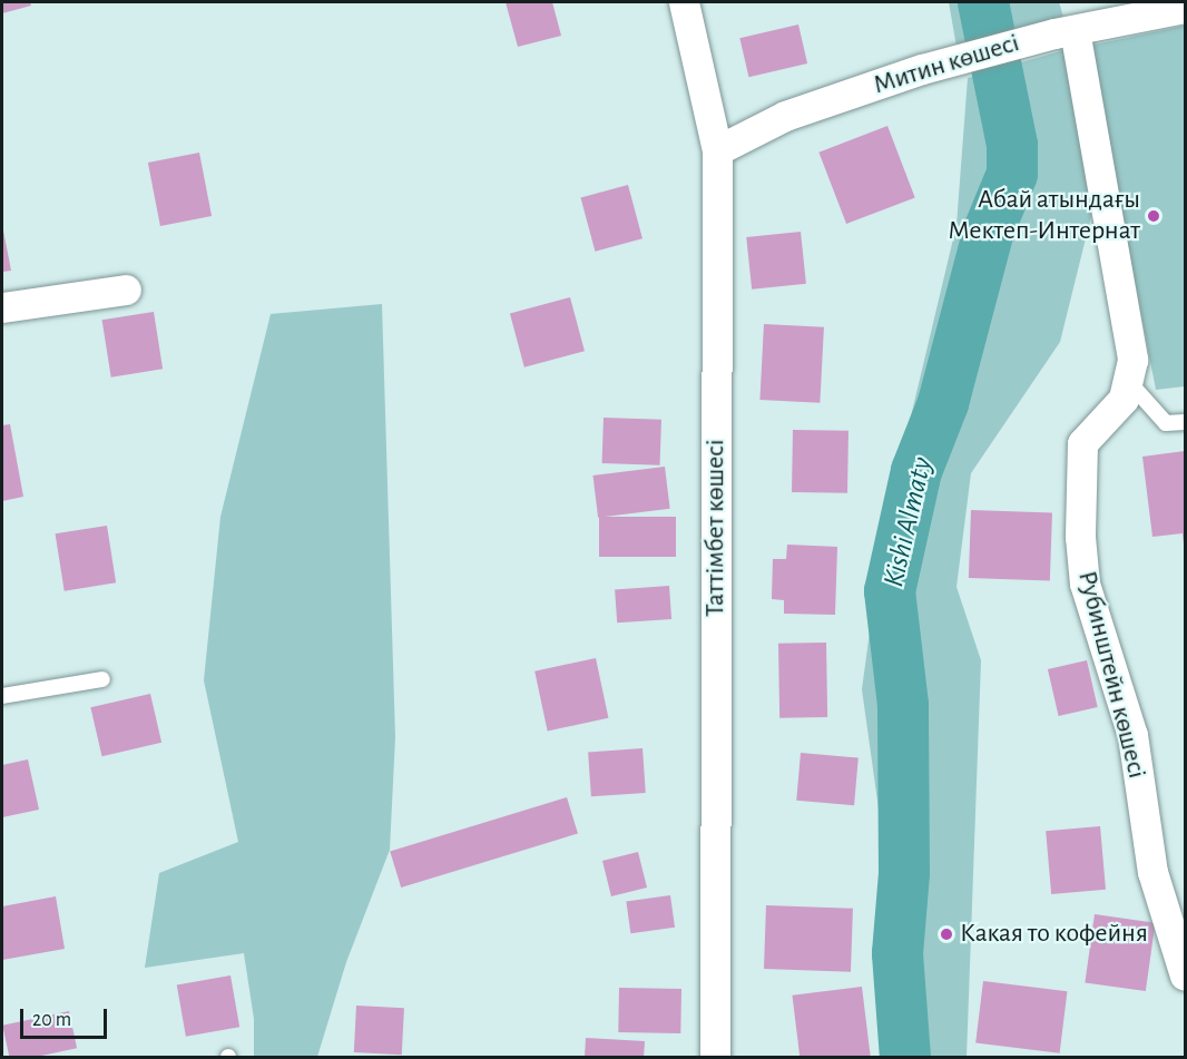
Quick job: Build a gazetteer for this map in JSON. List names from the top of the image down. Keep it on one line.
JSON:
{"streets":{"street":["Митин көшесі","Таттімбет көшесі","Рубинштейн көшесі"]},"crossings":[["Митин көшесі","Таттімбет көшесі"],["Митин көшесі","Рубинштейн көшесі"]],"water":["Kіshі Almaty"],"places":["Абай атындағы Мектеп-Интернат","Какая то кофейня"],"scale_bar":"20 m"}
